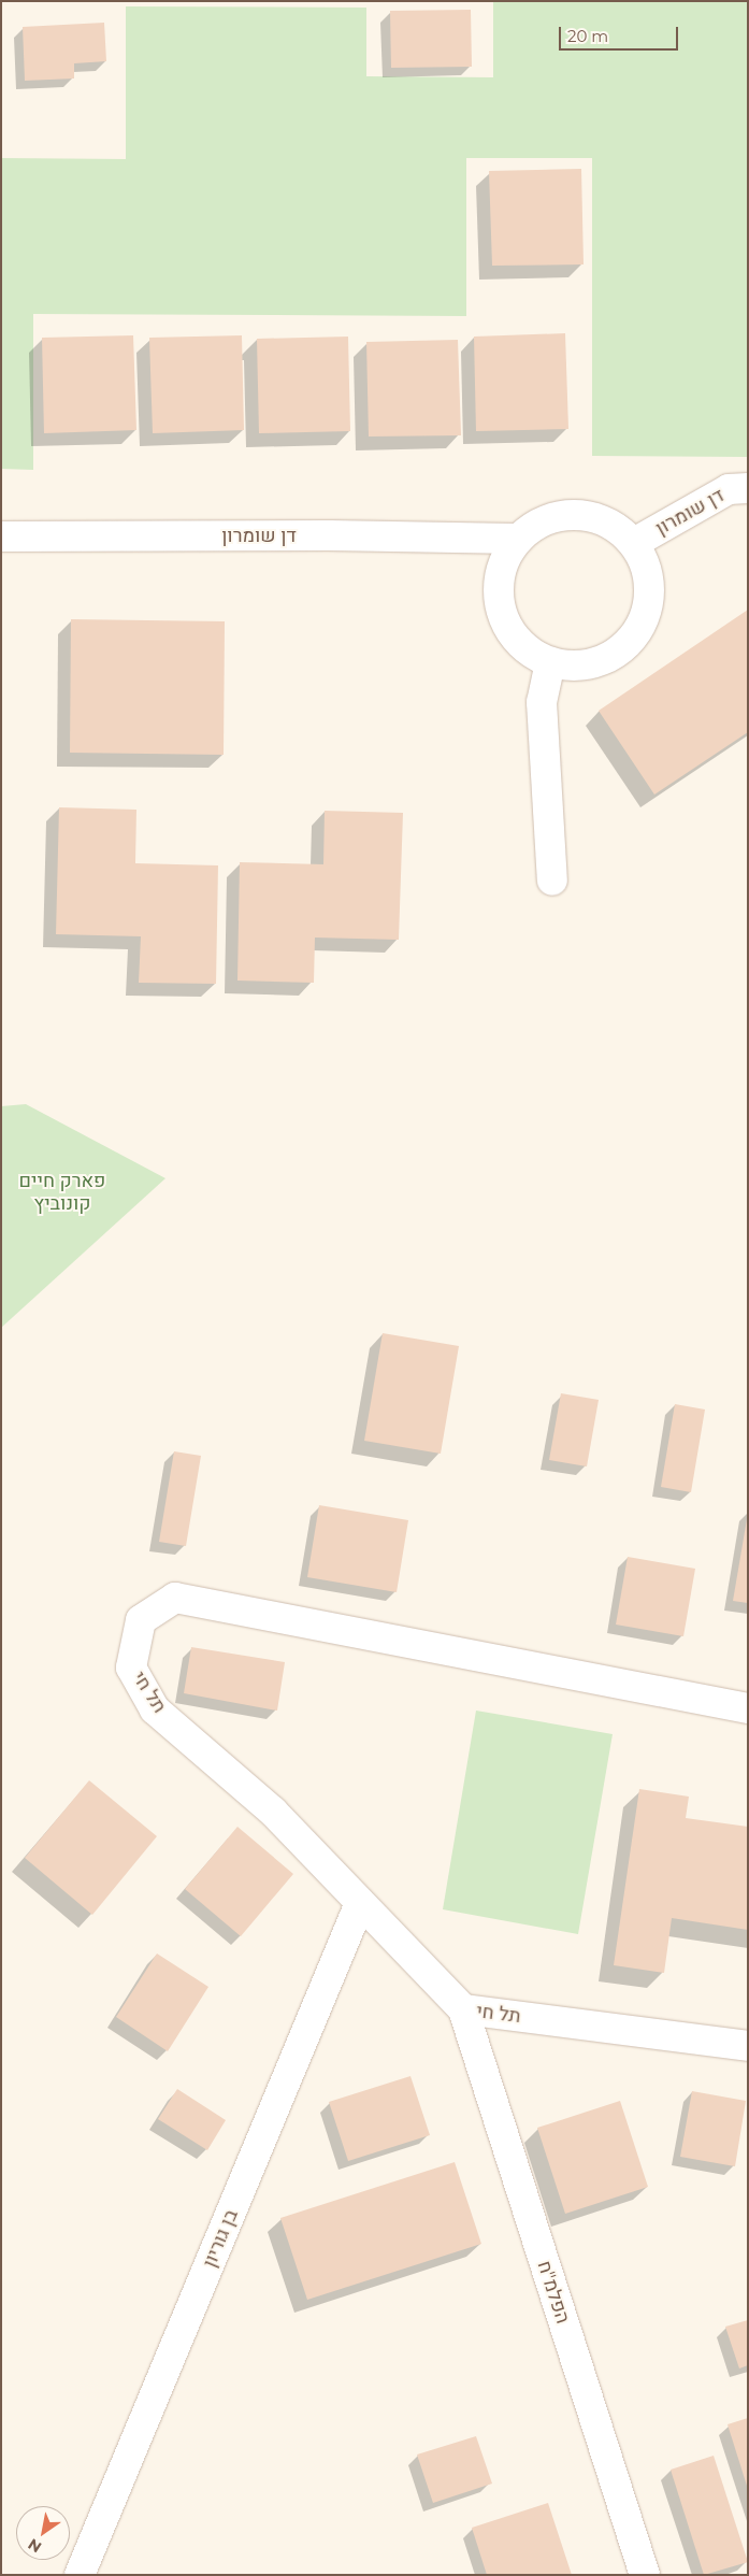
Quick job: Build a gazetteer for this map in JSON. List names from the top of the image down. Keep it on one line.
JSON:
{"streets":{"street":["דן שומרון","תל חי","בן גוריון","הפלמ\"ח"]},"crossings":[["תל חי","בן גוריון"],["תל חי","הפלמ\"ח"]],"parks":["פארק חיים קונוביץ"],"scale_bar":"20 m","north":"bottom left"}
